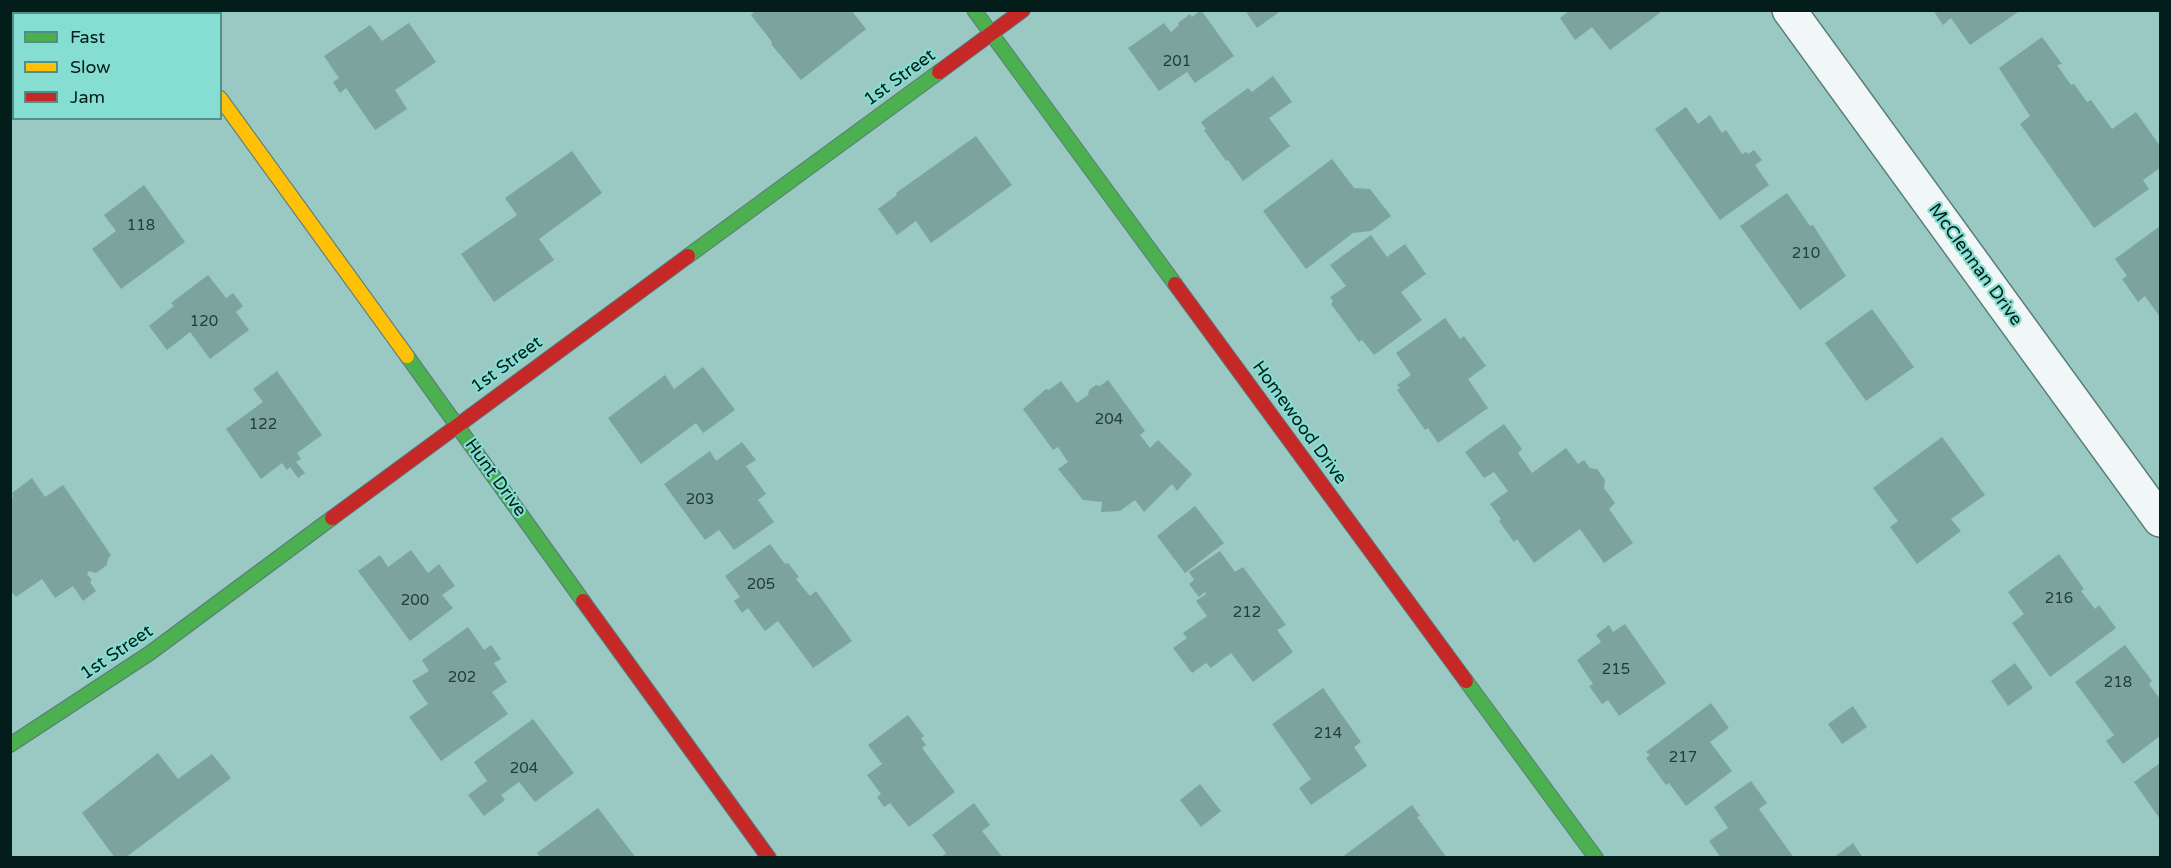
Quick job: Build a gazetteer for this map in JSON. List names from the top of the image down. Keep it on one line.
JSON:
{"streets":{"street":["1st Street","McClennan Drive","Homewood Drive","Hunt Drive"]},"crossings":[["1st Street","Homewood Drive"],["1st Street","Hunt Drive"]],"house_numbers":["201","118","210","120","204","122","203","205","216","200","212","215","202","218","214","217","204"],"legend":["Fast","Slow","Jam"]}
